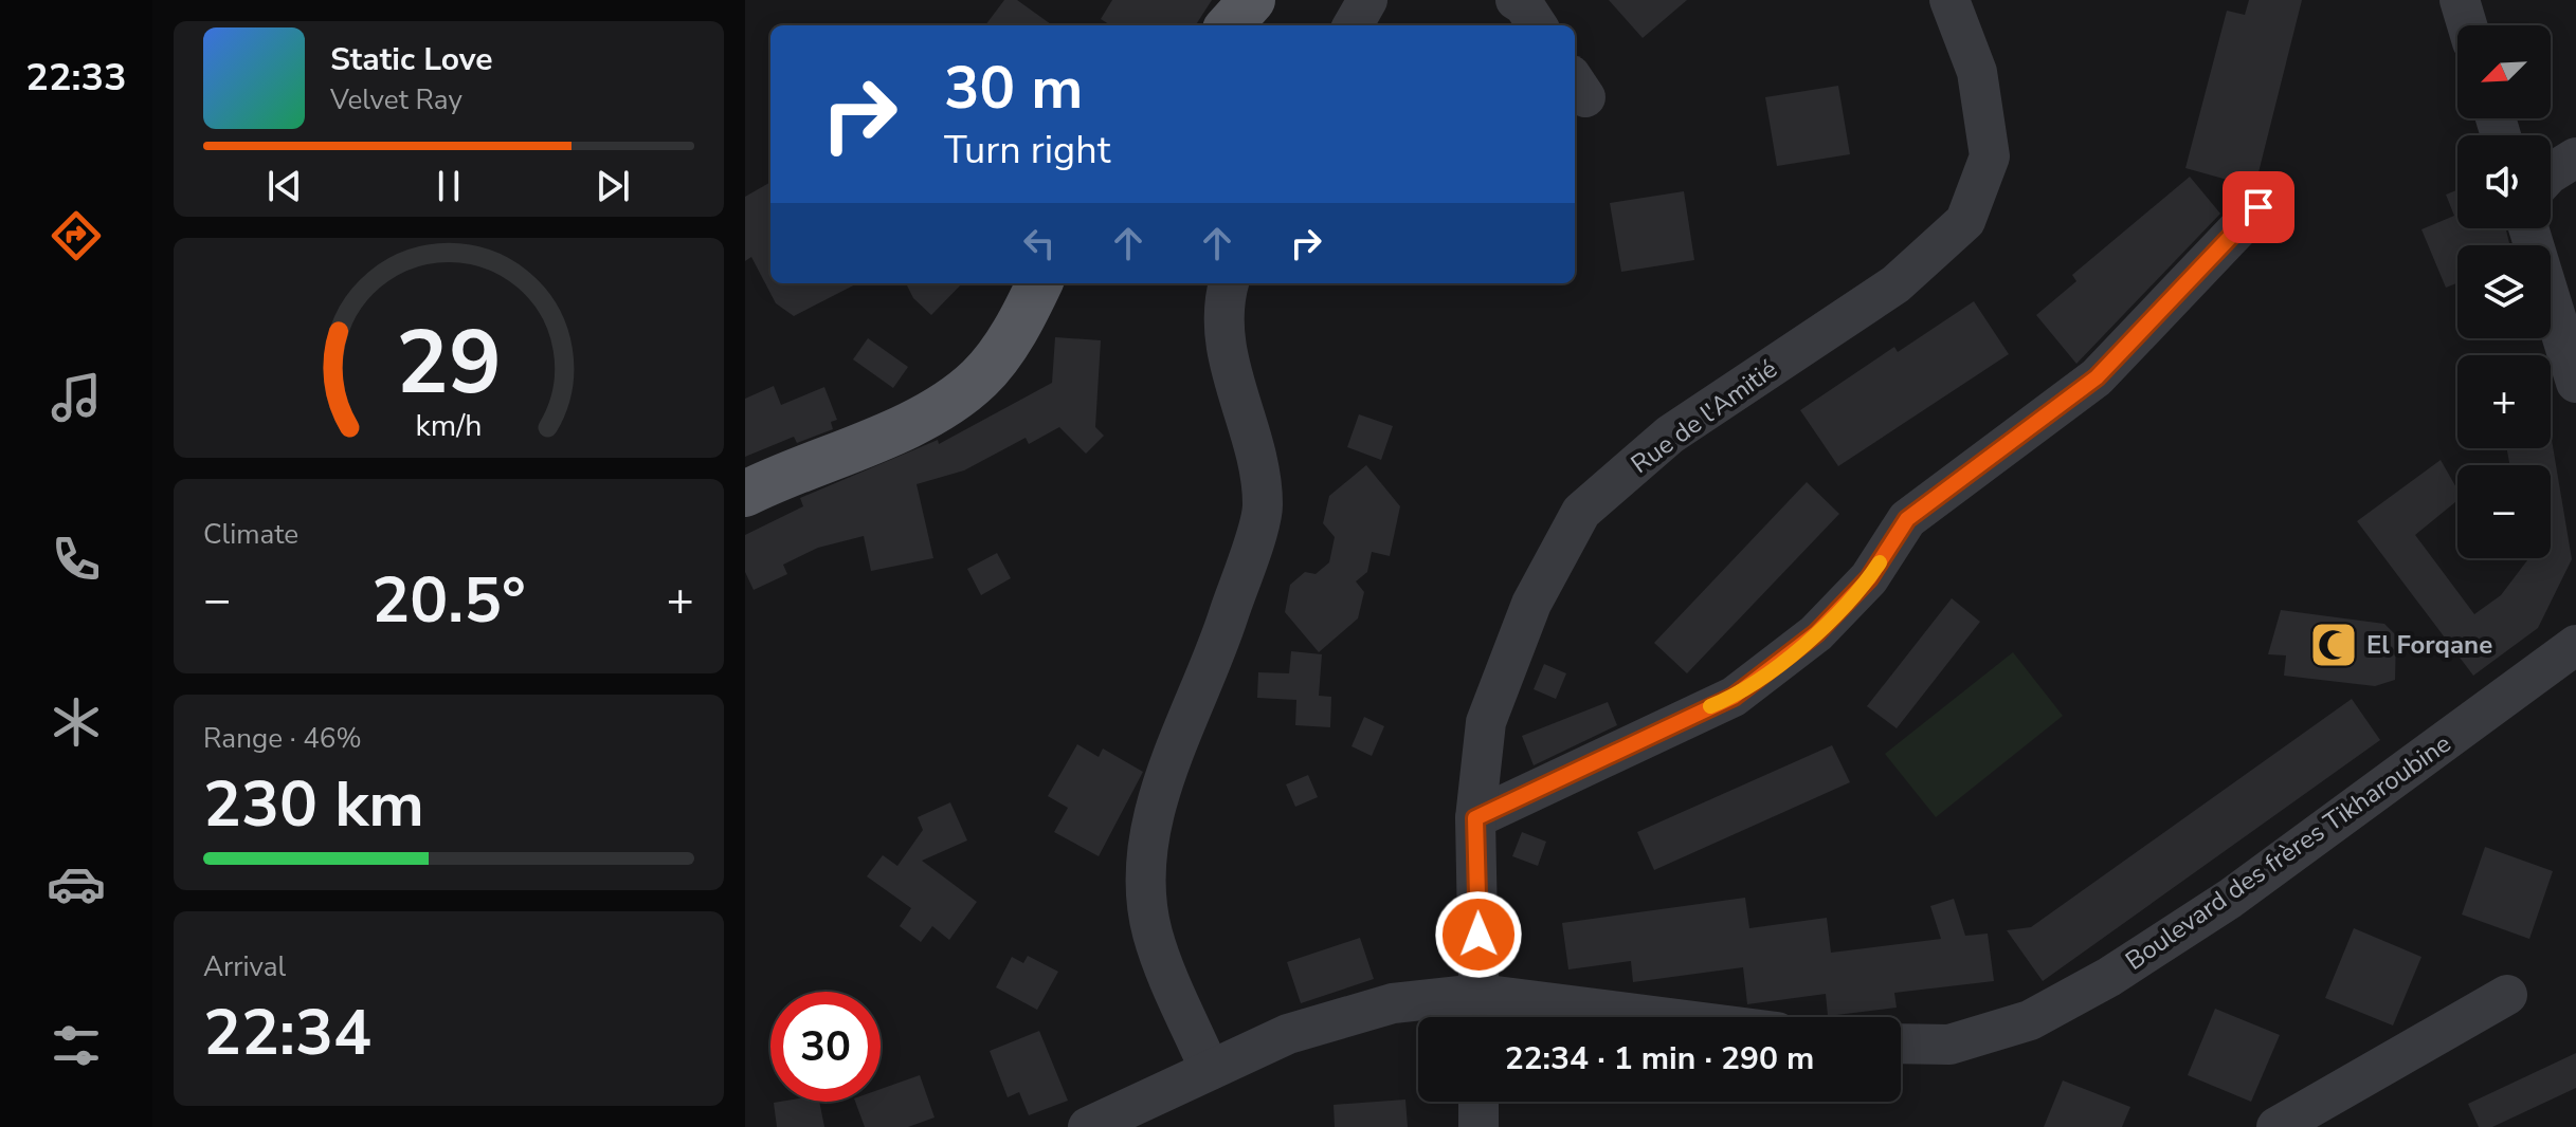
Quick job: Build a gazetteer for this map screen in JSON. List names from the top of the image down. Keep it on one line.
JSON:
{"streets":{"street":["Rue de l'Amitié","Boulevard des frères Tikharoubine"]},"places":{"mosque":["El Forqane"]},"north":"bottom left","page":{"tabs":"22:33","map_buttons":["+","−"],"turn":["30 m","Turn right"],"song":["Static Love","Velvet Ray"],"tile":["Climate",["Range · 46%","230 km"],["Arrival","22:34"]],"heat":["−","20.5°","+"],"limit":"30","trip":"22:34 · 1 min · 290 m","gauge":["29","km/h"]}}
